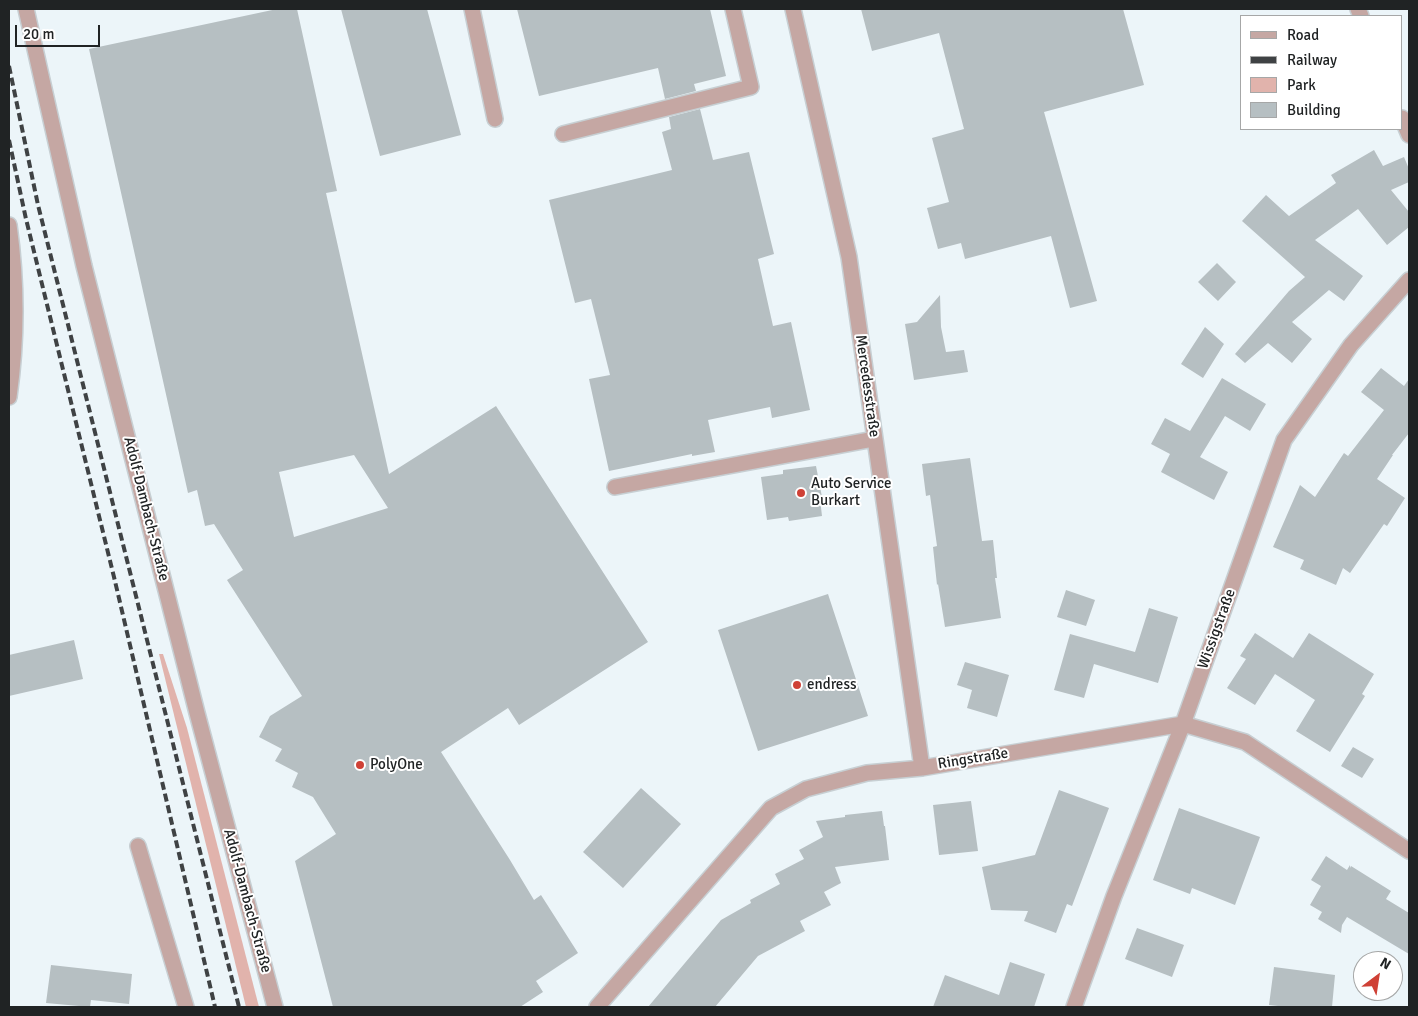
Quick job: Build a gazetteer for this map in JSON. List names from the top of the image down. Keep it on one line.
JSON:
{"streets":{"street":["Mercedesstraße","Adolf-Dambach-Straße","Wissigstraße","Ringstraße"]},"crossings":[["Mercedesstraße","Ringstraße"],["Wissigstraße","Ringstraße"]],"places":["Auto Service Burkart","endress","PolyOne"],"legend":["Road","Railway","Park","Building"],"scale_bar":"20 m","north":"top right"}
